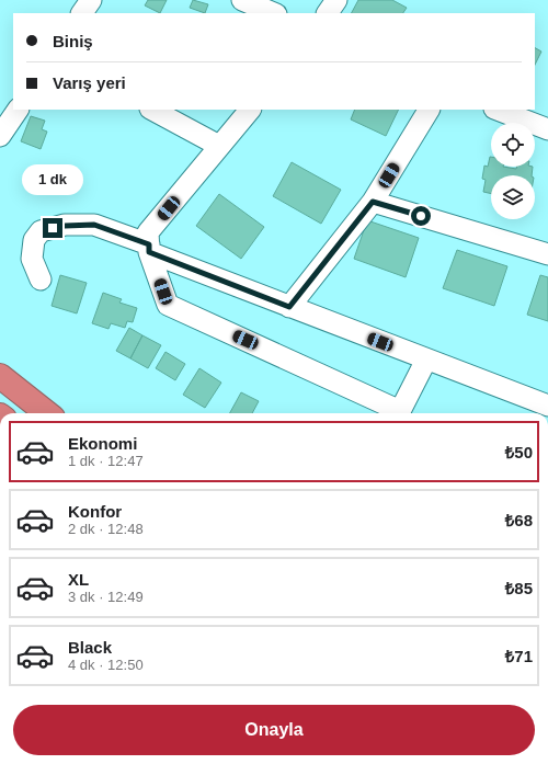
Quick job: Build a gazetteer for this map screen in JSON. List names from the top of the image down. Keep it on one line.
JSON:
{"page":{"banner":["Biniş","Varış yeri"],"bubble":"1 dk","list":[{"name":"Ekonomi","note":"1 dk · 12:47","value":"₺50"},{"name":"Konfor","note":"2 dk · 12:48","value":"₺68"},{"name":"XL","note":"3 dk · 12:49","value":"₺85"},{"name":"Black","note":"4 dk · 12:50","value":"₺71"}],"buttons":"Onayla"}}
